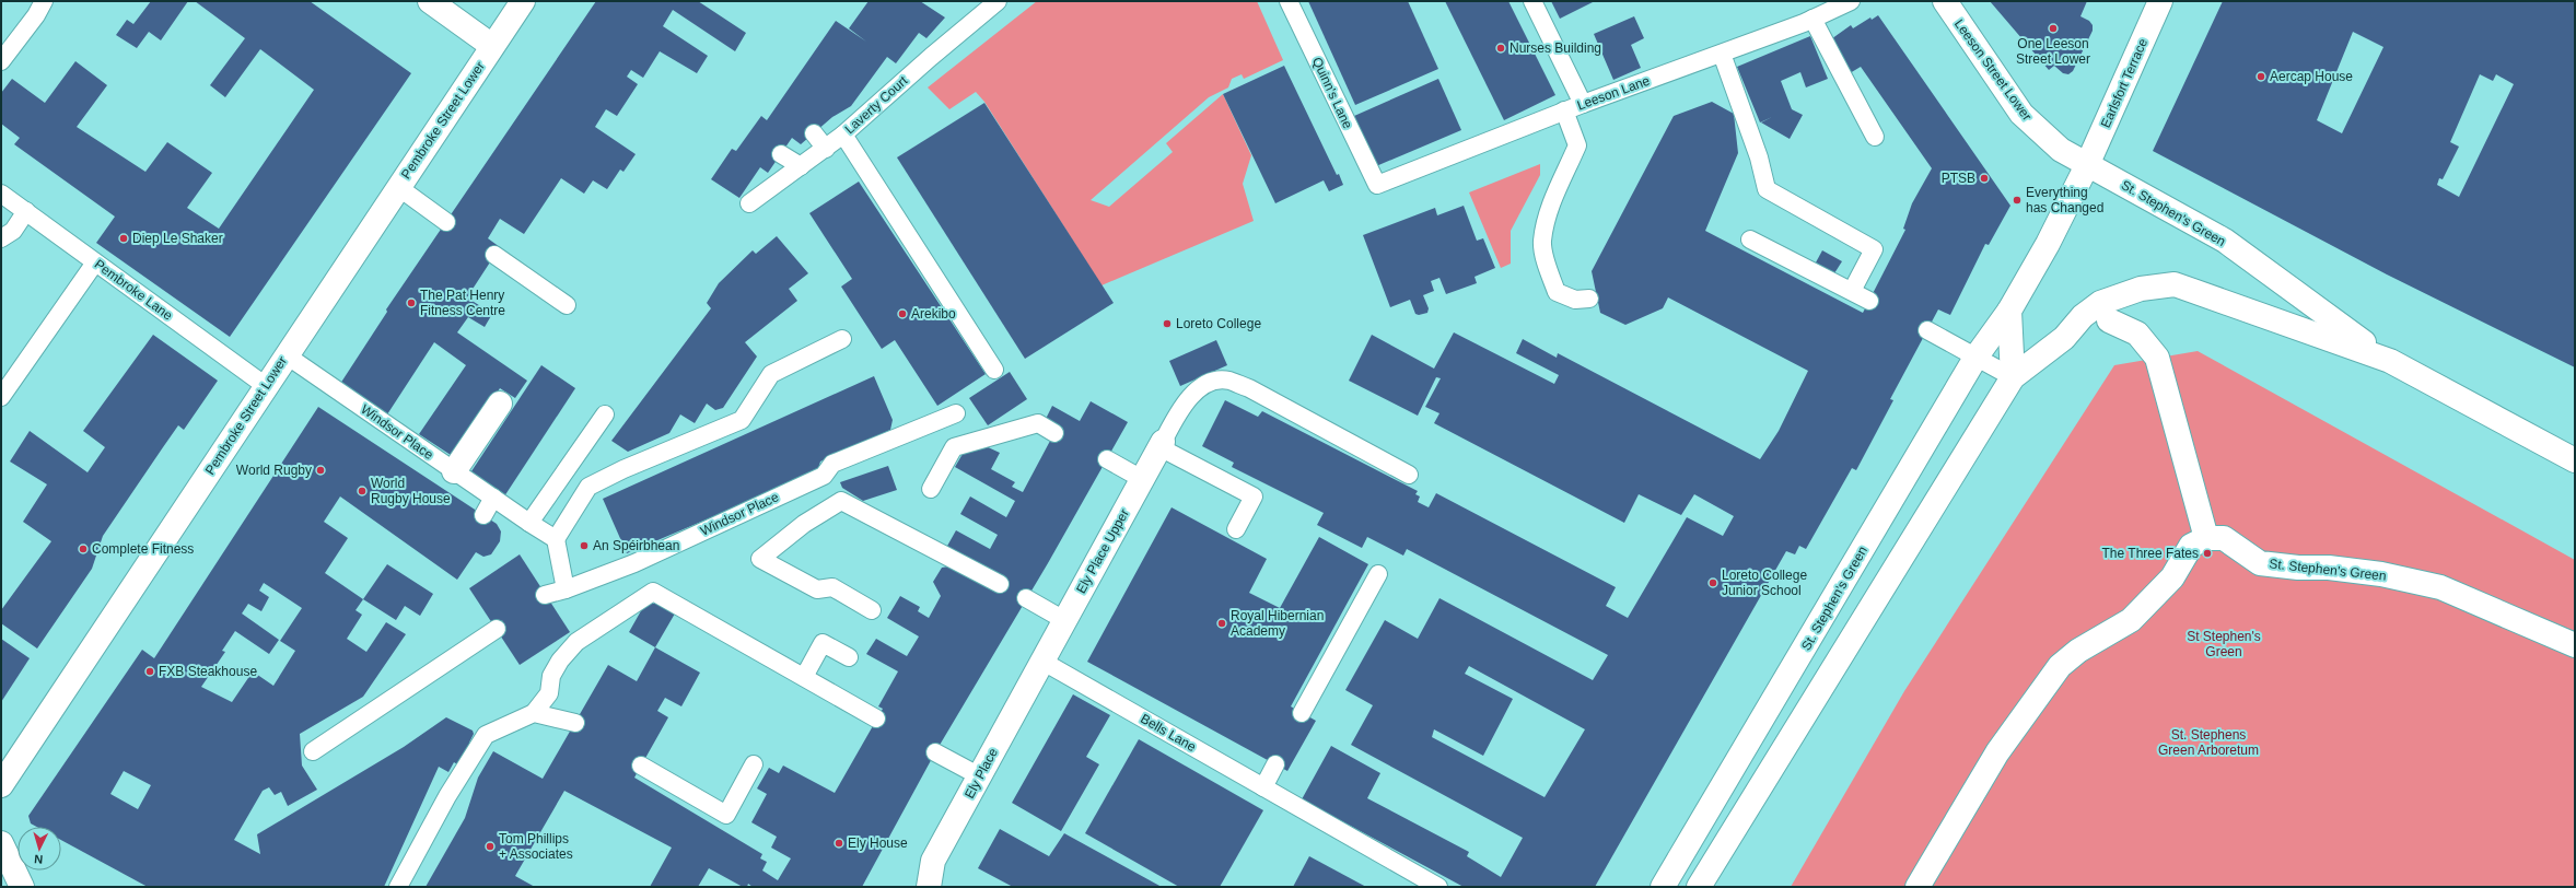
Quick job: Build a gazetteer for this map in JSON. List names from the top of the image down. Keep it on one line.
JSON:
{"streets":{"main road":["Leeson Street Lower","Earlsfort Terrace","Pembroke Street Lower","St. Stephen's Green","Ely Place Upper","Ely Place"],"lane":["Quinn's Lane","Leeson Lane","Laverty Court","Pembroke Lane","Windsor Place","Bells Lane"]},"crossings":[["Leeson Street Lower","Earlsfort Terrace"],["Leeson Street Lower","St. Stephen's Green"],["Earlsfort Terrace","St. Stephen's Green"],["Quinn's Lane","Leeson Lane"],["Pembroke Street Lower","Pembroke Lane"],["Pembroke Street Lower","Windsor Place"],["Ely Place Upper","Bells Lane"],["Ely Place Upper","Ely Place"],["Bells Lane","Ely Place"]],"parks":["St Stephen's Green","St. Stephens Green Arboretum"],"places":["One Leeson Street Lower","Nurses Building","Aercap House","PTSB","Everything has Changed","Diep Le Shaker","The Pat Henry Fitness Centre","Arekibo","Loreto College","World Rugby","World Rugby House","An Spéirbhean","Complete Fitness","The Three Fates","Loreto College Junior School","Royal Hibernian Academy","FXB Steakhouse","Ely House","Tom Phillips + Associates"],"north":"bottom"}
